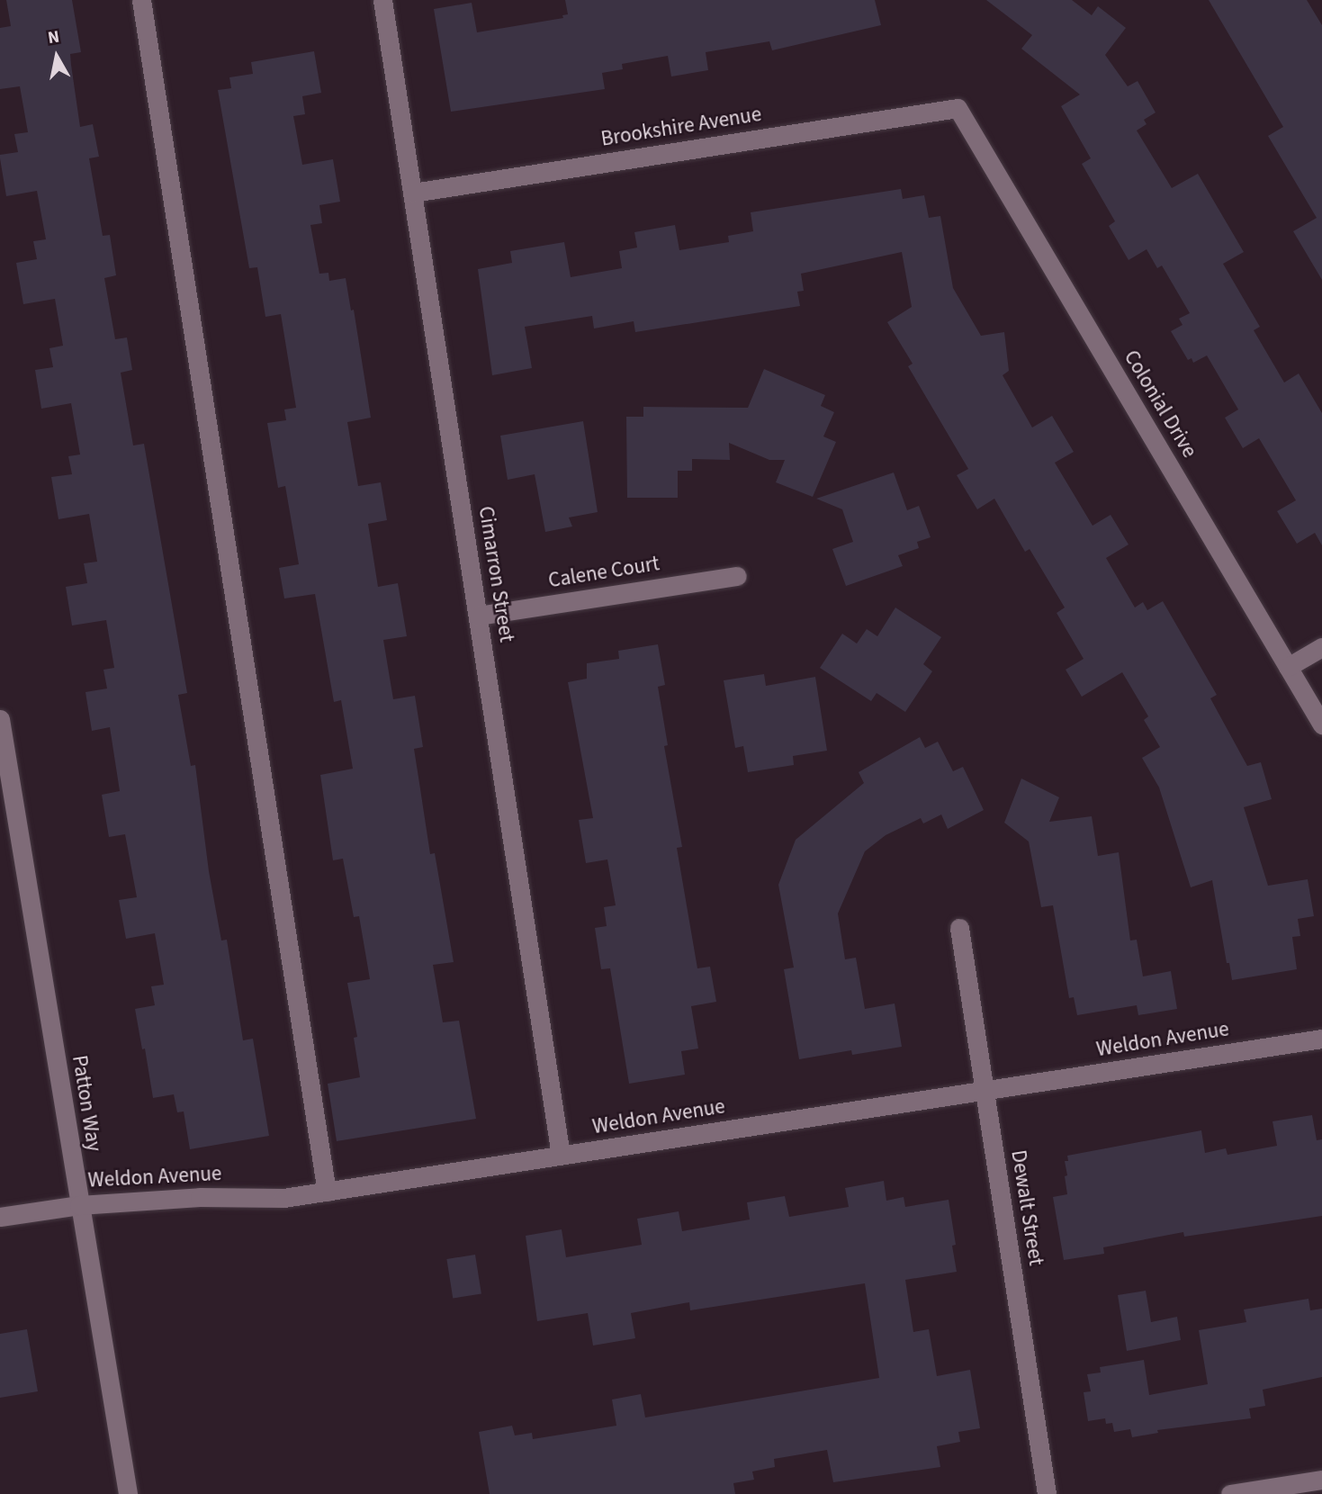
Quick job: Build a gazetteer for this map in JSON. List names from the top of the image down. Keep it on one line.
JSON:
{"streets":{"street":["Brookshire Avenue","Colonial Drive","Calene Court","Cimarron Street","Weldon Avenue","Patton Way","Dewalt Street"]},"crossings":[["Brookshire Avenue","Colonial Drive"],["Brookshire Avenue","Cimarron Street"],["Calene Court","Cimarron Street"],["Cimarron Street","Weldon Avenue"],["Weldon Avenue","Patton Way"],["Weldon Avenue","Dewalt Street"]],"north":"top"}
